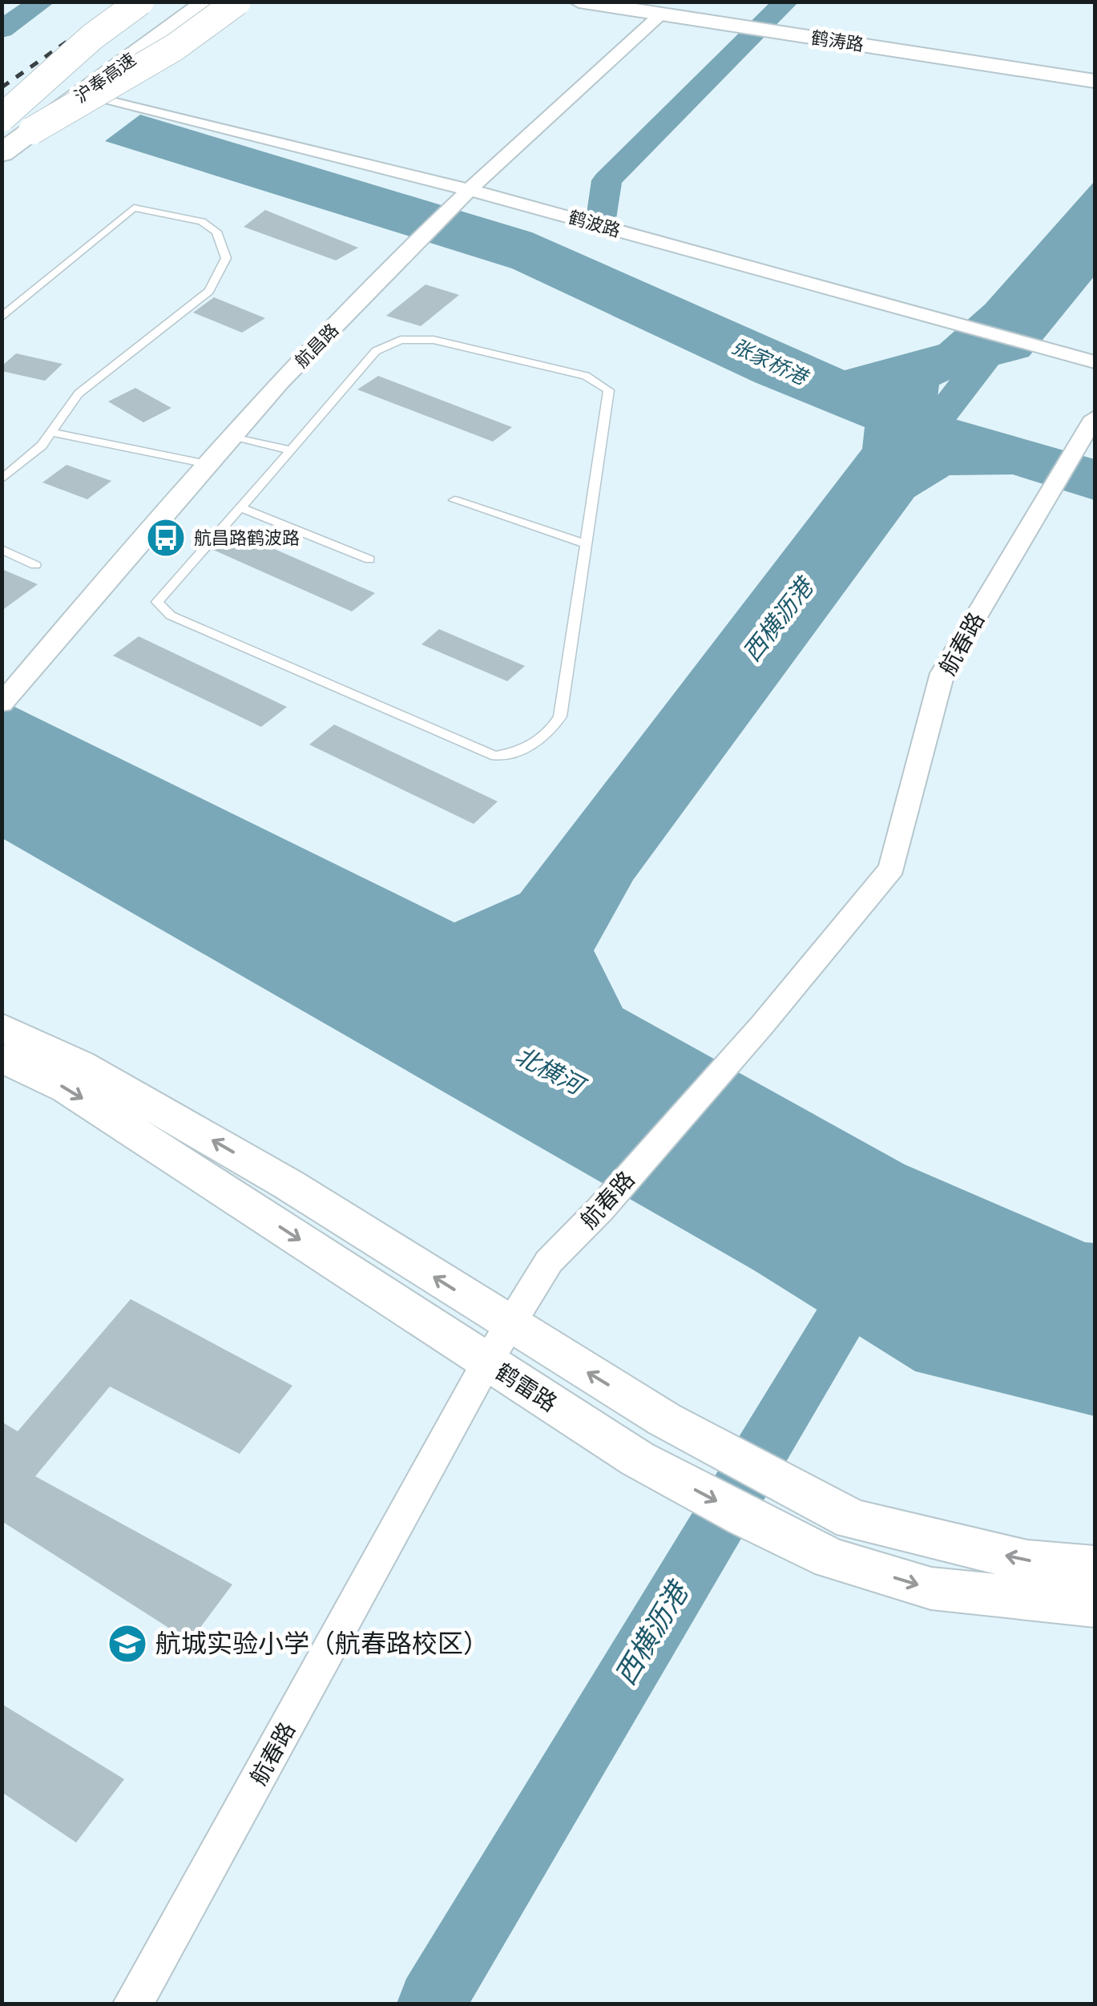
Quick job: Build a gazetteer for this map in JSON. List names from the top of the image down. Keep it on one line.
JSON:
{"streets":{"highway":["沪奉高速"],"street":["鹤涛路","鹤波路","航昌路","航春路","鹤雷路"]},"crossings":[["鹤涛路","航昌路"],["鹤波路","航昌路"],["航春路","鹤雷路"]],"water":["张家桥港","西横沥港","北横河"],"places":{"bus stop":["航昌路鹤波路"],"school or university":["航城实验小学（航春路校区）"]}}
